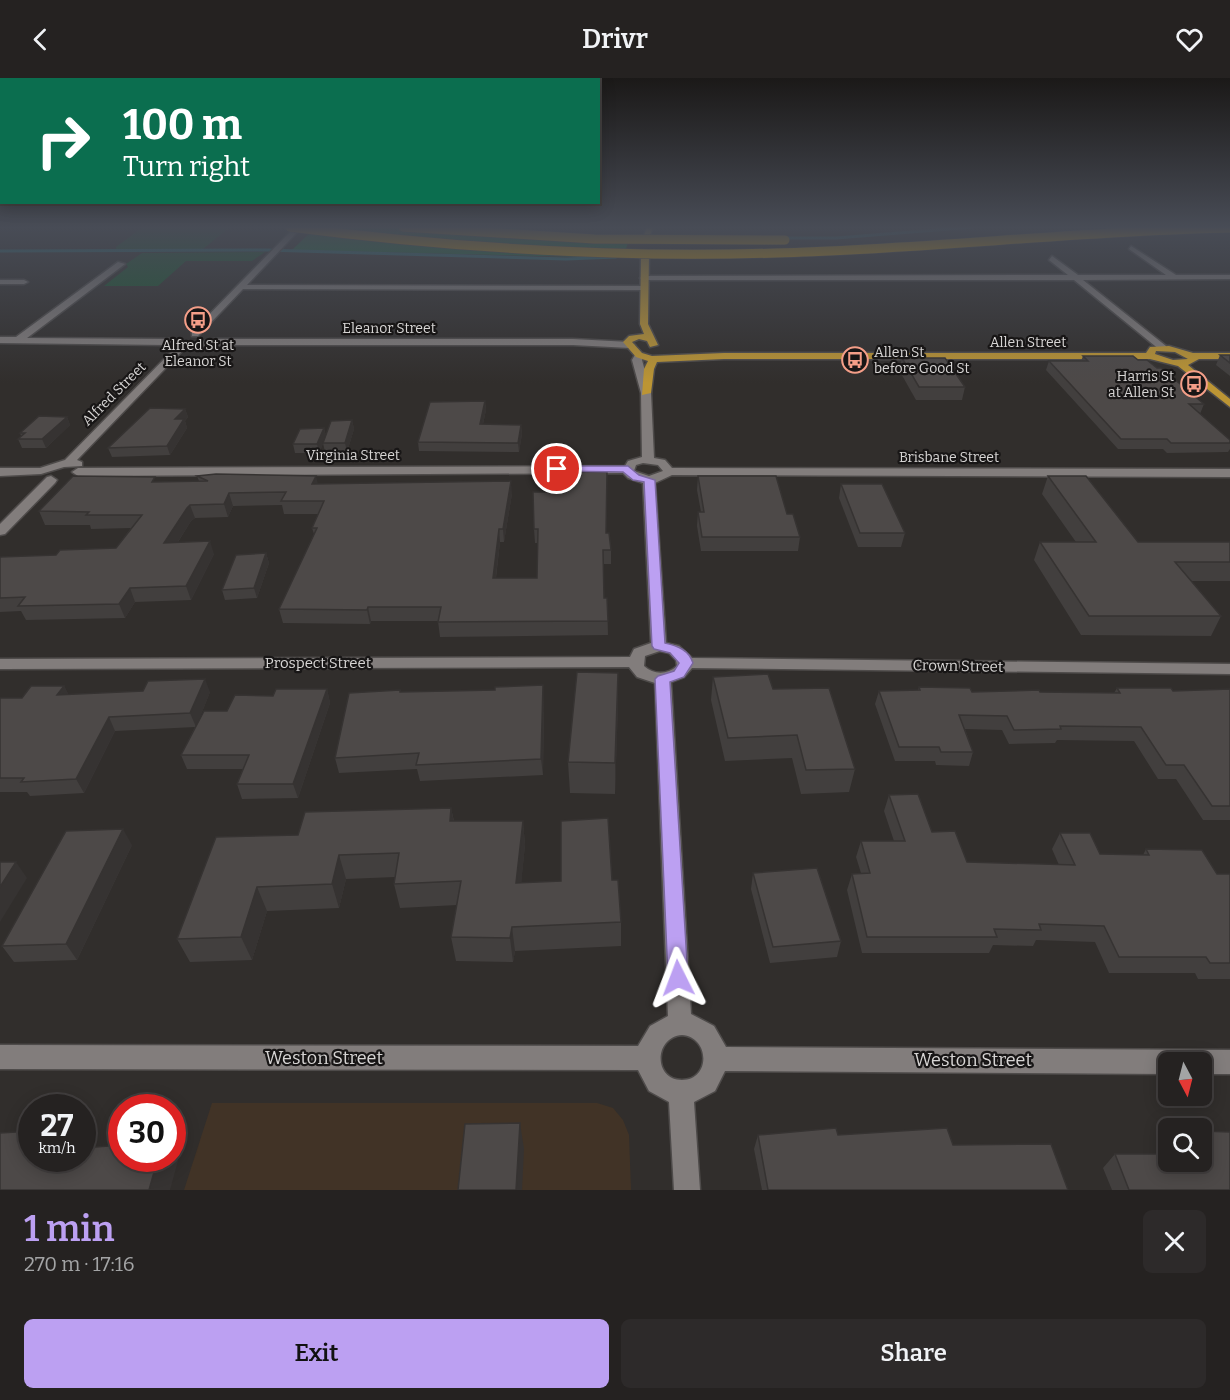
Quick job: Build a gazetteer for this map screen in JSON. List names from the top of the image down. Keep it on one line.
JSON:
{"streets":{"main road":["Allen Street"],"street":["Eleanor Street","Alfred Street","Virginia Street","Brisbane Street","Prospect Street","Crown Street","Weston Street"]},"crossings":[["Eleanor Street","Alfred Street"],["Prospect Street","Crown Street"]],"places":{"bus stop":["Alfred St at Eleanor St","Allen St before Good St","Harris St at Allen St"]},"north":"bottom","page":{"header":"Drivr","turn":["100 m","Turn right"],"speed":"27 km/h","limit":"30","heading":["1 min","270 m · 17:16"],"buttons":["Exit","Share"]}}
